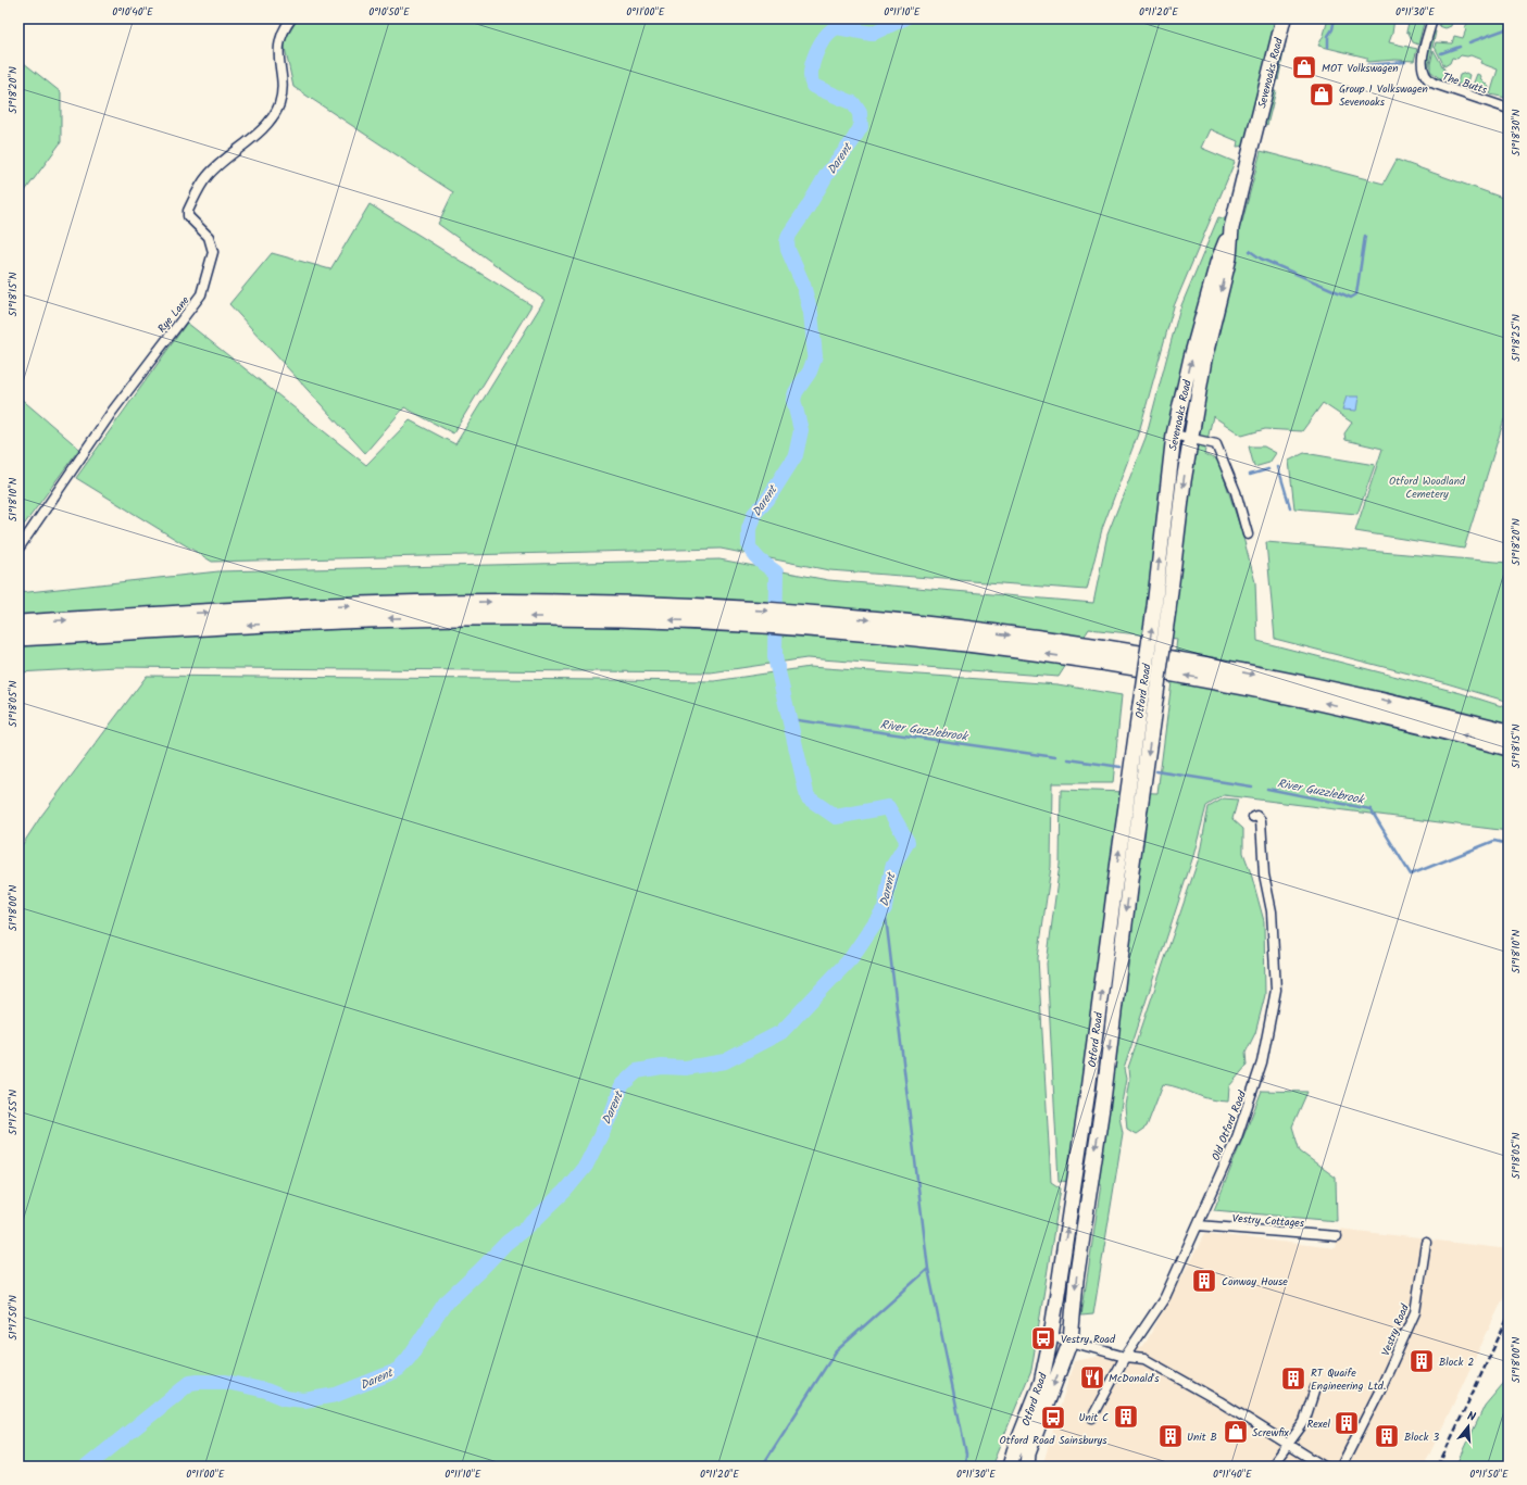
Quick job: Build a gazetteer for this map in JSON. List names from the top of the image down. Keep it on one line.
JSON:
{"streets":{"main road":["Sevenoaks Road","Otford Road"],"street":["The Butts","Rye Lane","Old Otford Road","Vestry Cottages","Vestry Road"]},"crossings":[["Sevenoaks Road","Otford Road"],["Old Otford Road","Vestry Cottages"]],"water":["Darent","River Guzzlebrook"],"parks":["Otford Woodland Cemetery"],"places":{"shop":["MOT Volkswagen","Group 1 Volkswagen Sevenoaks","Screwfix"],"building":["Conway House","Block 2","RT Quaife Engineering Ltd.","Unit C","Rexel","Unit B","Block 3"],"bus stop":["Vestry Road","Otford Road Sainsburys"],"restaurant":["McDonald's"]},"north":"top","coordinates":["0°10'40\"E","0°10'50\"E","0°11'00\"E","0°11'10\"E","0°11'20\"E","0°11'30\"E","51°18'20\"N","51°18'30\"N","51°18'15\"N","51°18'25\"N","51°18'10\"N","51°18'05\"N","51°18'00\"N","51°17'55\"N","51°17'50\"N","0°11'40\"E","0°11'50\"E"]}
